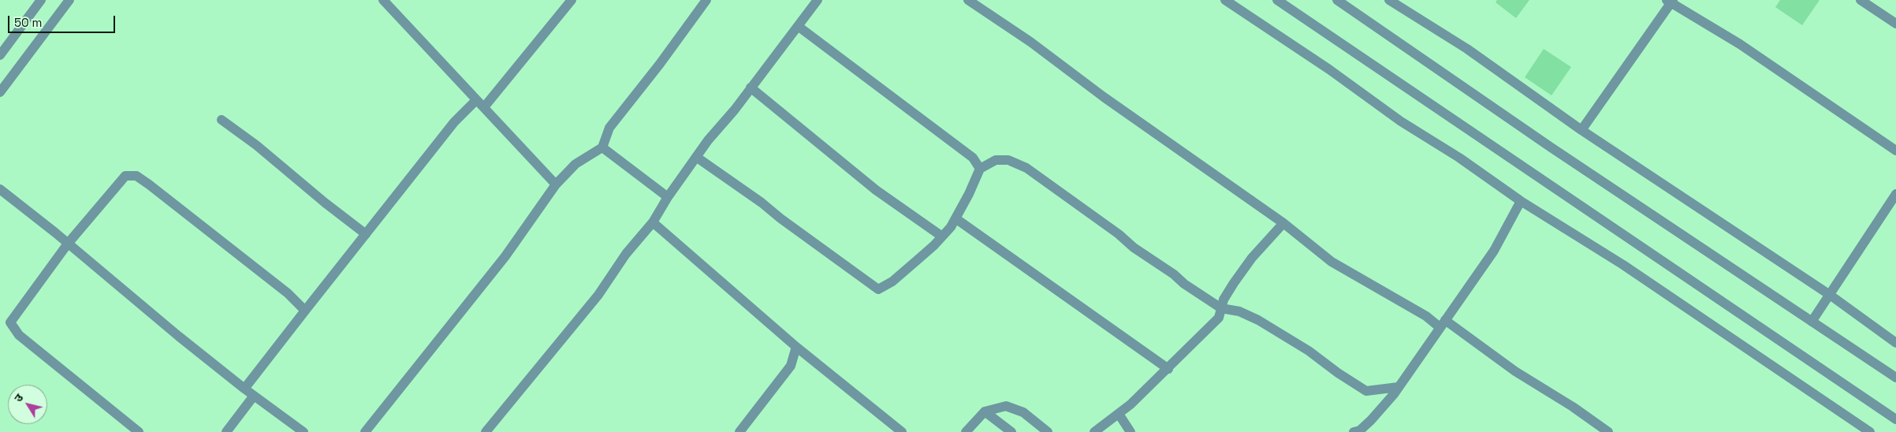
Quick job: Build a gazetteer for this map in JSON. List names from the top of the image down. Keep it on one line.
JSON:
{"scale_bar":"50 m","north":"top left"}
